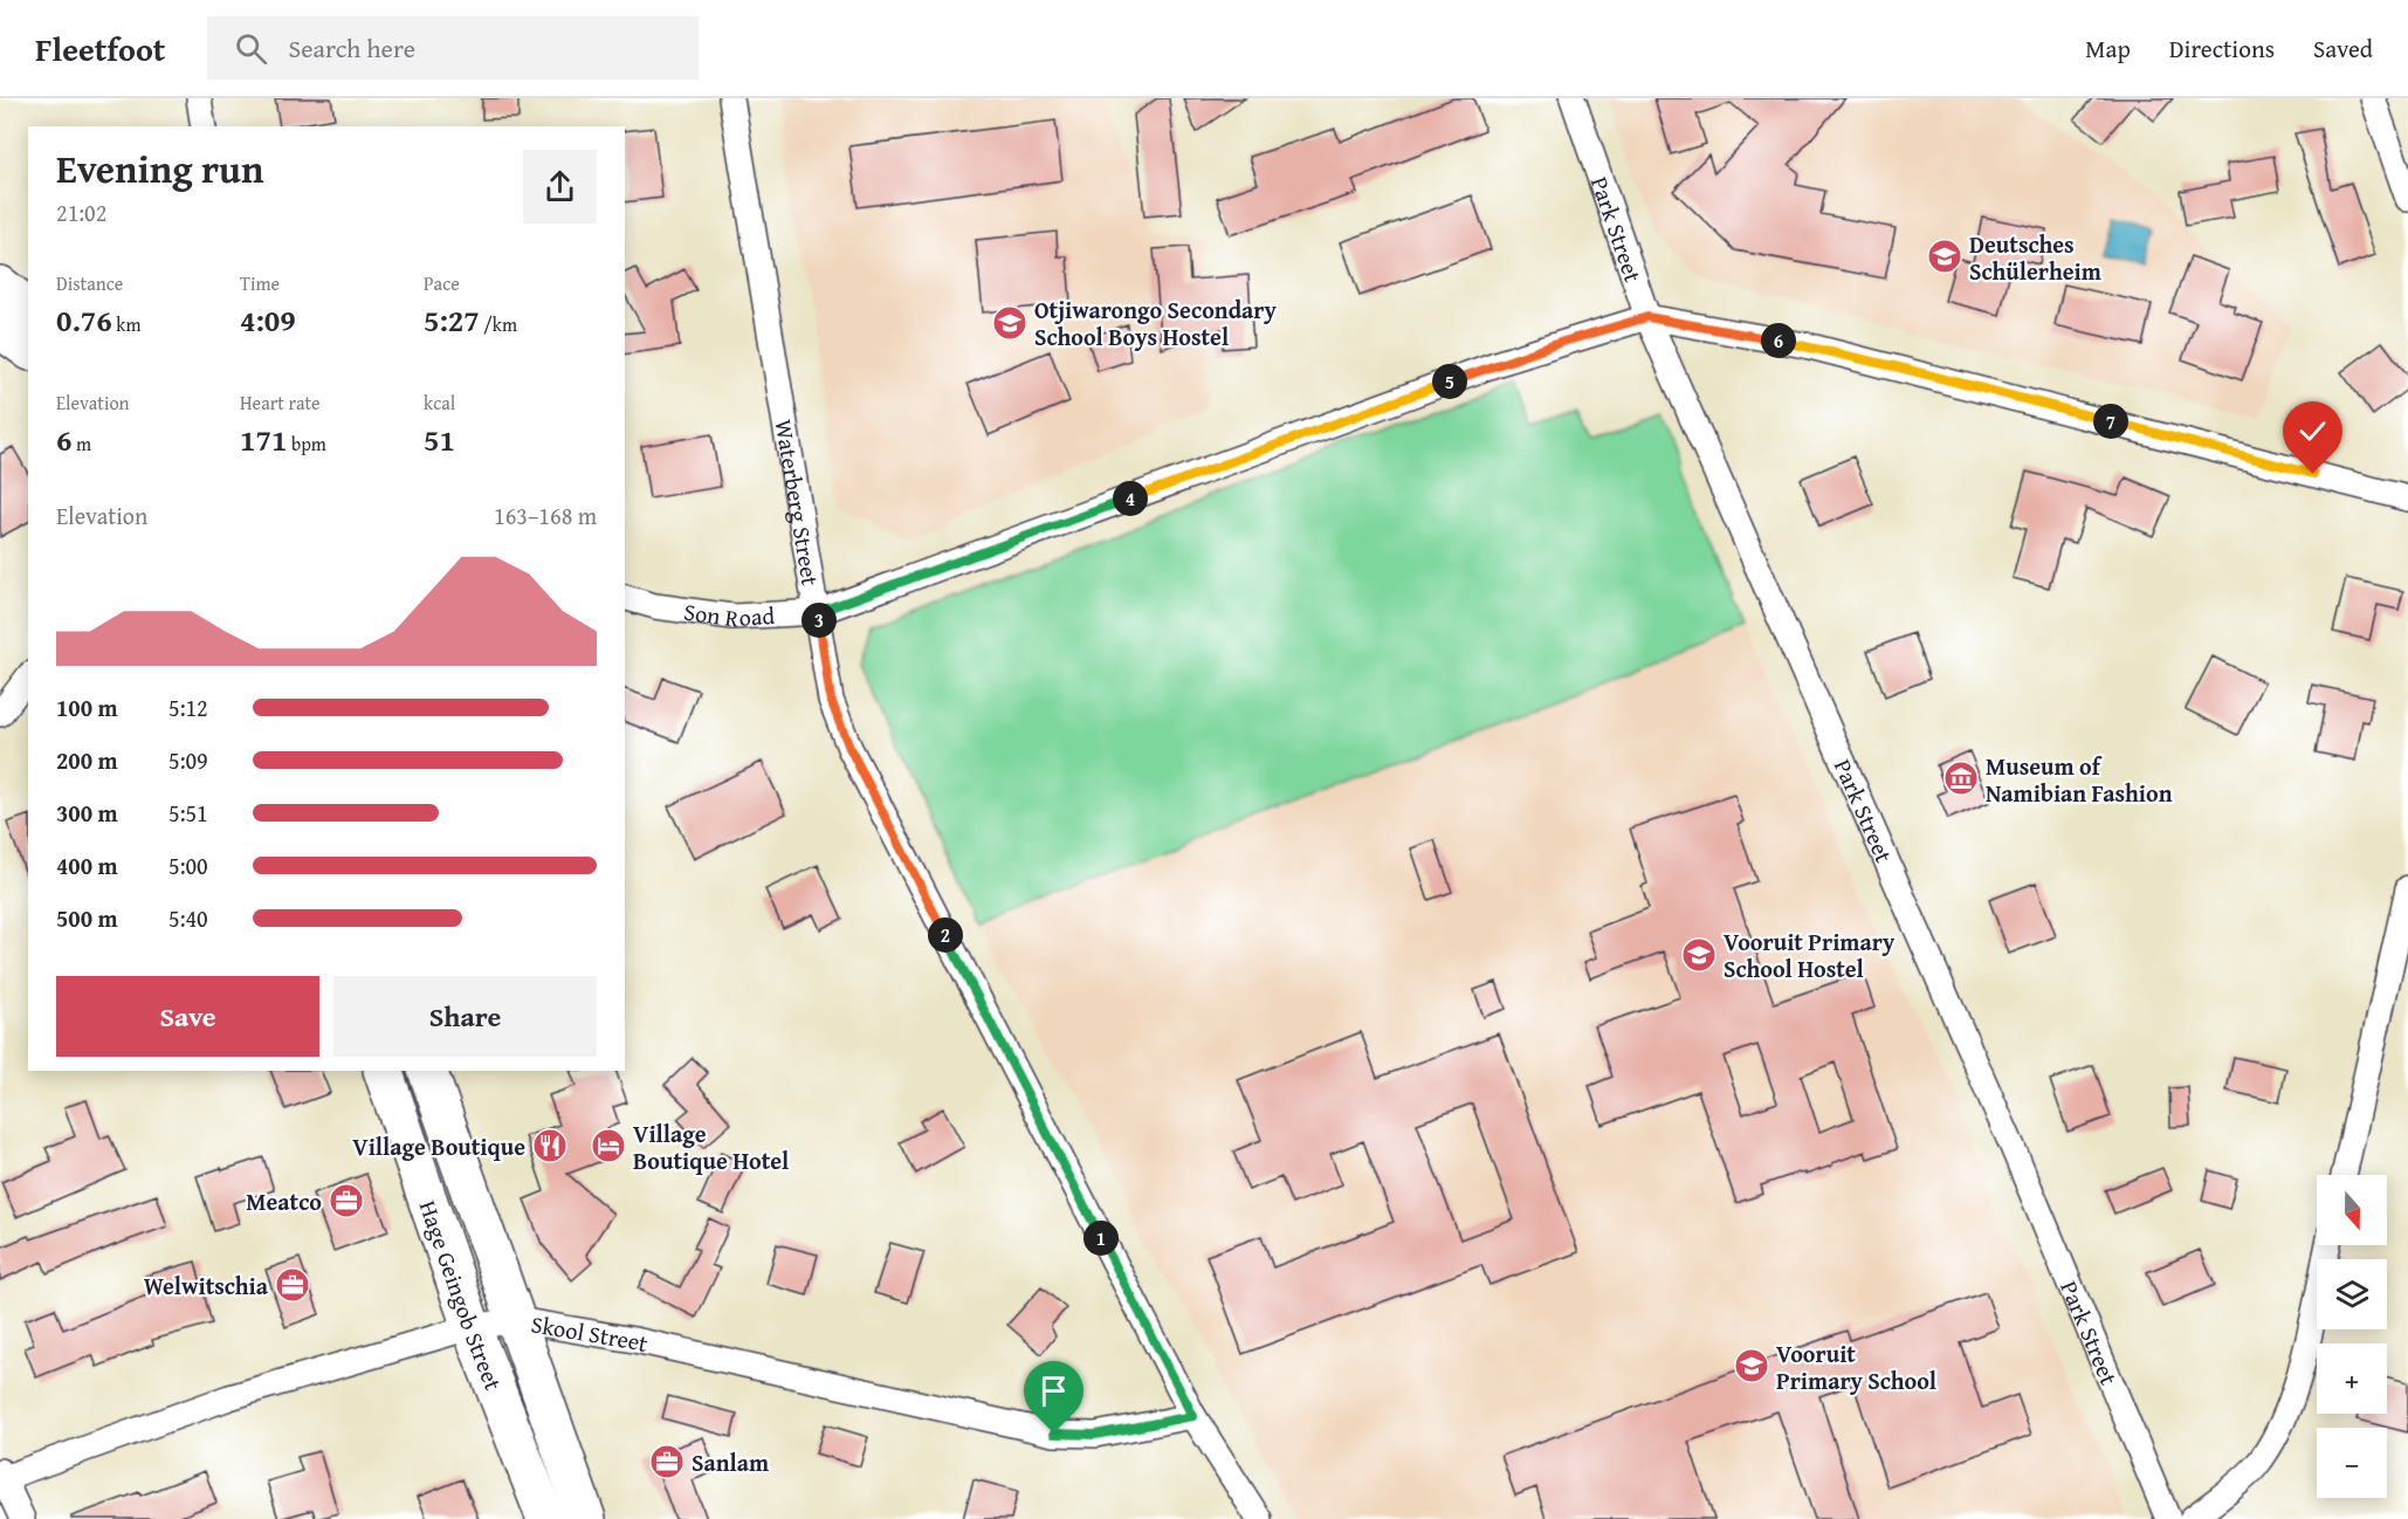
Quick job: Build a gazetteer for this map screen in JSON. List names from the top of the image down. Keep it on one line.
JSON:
{"streets":{"highway":["Hage Geingob Street"],"street":["Park Street","Waterberg Street","Son Road","Skool Street"]},"crossings":[["Park Street","Son Road"],["Waterberg Street","Son Road"],["Waterberg Street","Skool Street"],["Hage Geingob Street","Skool Street"]],"places":{"school or university":["Deutsches Schülerheim","Otjiwarongo Secondary School Boys Hostel","Vooruit Primary School Hostel","Vooruit Primary School"],"museum":["Museum of Namibian Fashion"],"restaurant":["Village Boutique"],"hotel":["Village Boutique Hotel"],"office":["Meatco","Welwitschia","Sanlam"]},"north":"bottom","page":{"header":"Fleetfoot","search":"Search here","nav":["Map","Directions","Saved"],"heading":["Evening run","21:02"],"stats":[["Distance","0.76 km"],["Time","4:09"],["Pace","5:27 /km"],["Elevation","6 m"],["Heart rate","171 bpm"],["kcal","51"]],"pins":["6","5","7","4","3","2","1"],"chart":["Elevation","163–168 m"],"list":[{"name":"100 m","note":"5:12"},{"name":"200 m","note":"5:09"},{"name":"300 m","note":"5:51"},{"name":"400 m","note":"5:00"},{"name":"500 m","note":"5:40"}],"buttons":["Save","Share"],"map_buttons":["+","−"]}}
